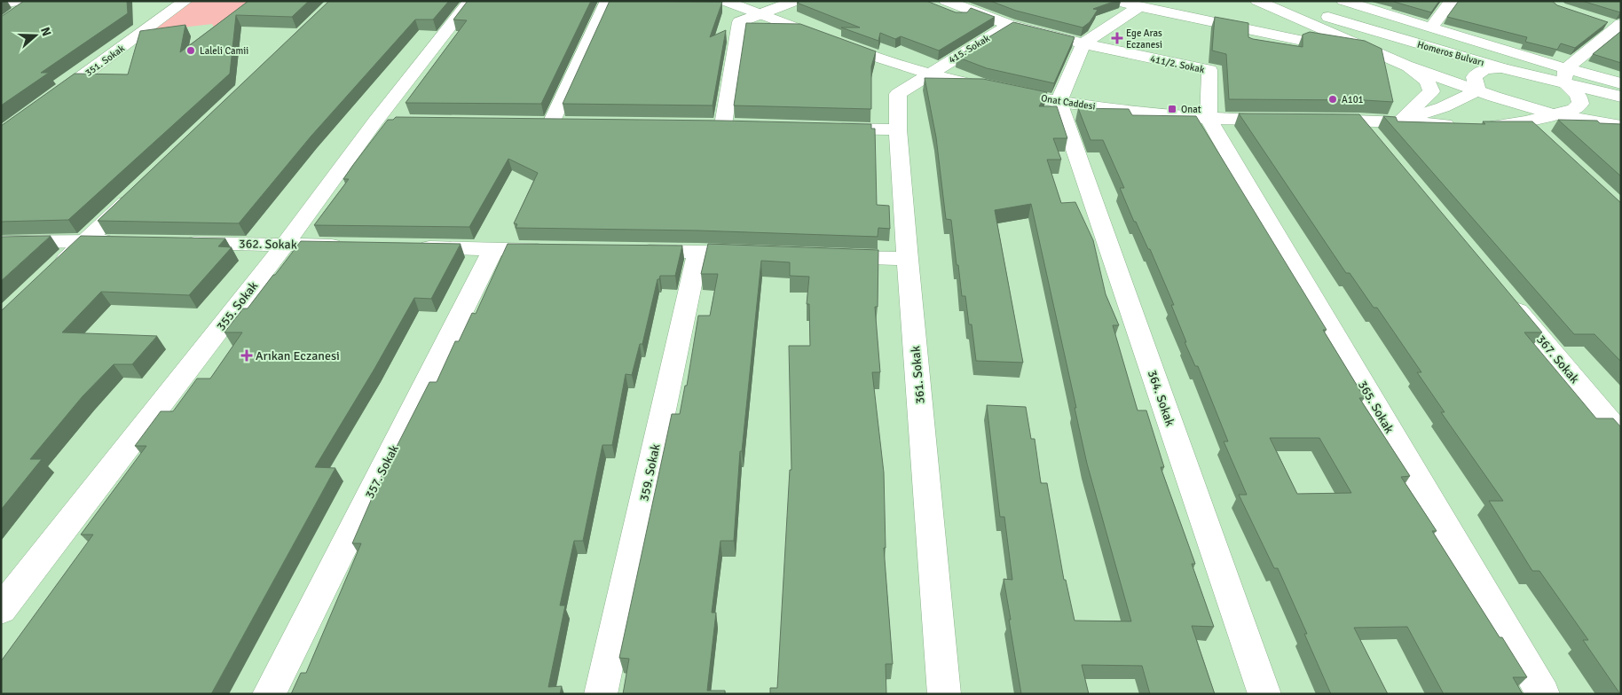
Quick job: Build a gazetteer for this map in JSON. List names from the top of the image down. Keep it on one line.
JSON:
{"streets":{"street":["415. Sokak","Homeros Bulvarı","351. Sokak","411/2. Sokak","Onat Caddesi","362. Sokak","355. Sokak","367. Sokak","361. Sokak","364. Sokak","365. Sokak","357. Sokak","359. Sokak"]},"crossings":[["415. Sokak","411/2. Sokak"],["415. Sokak","Onat Caddesi"],["415. Sokak","361. Sokak"],["411/2. Sokak","Onat Caddesi"],["411/2. Sokak","365. Sokak"],["Onat Caddesi","361. Sokak"],["Onat Caddesi","364. Sokak"],["Onat Caddesi","365. Sokak"],["362. Sokak","355. Sokak"]],"places":{"health":["Ege Aras Eczanesi","Arıkan Eczanesi"],"other":["Laleli Camii","A101"],"transit":["Onat"]},"north":"right"}
